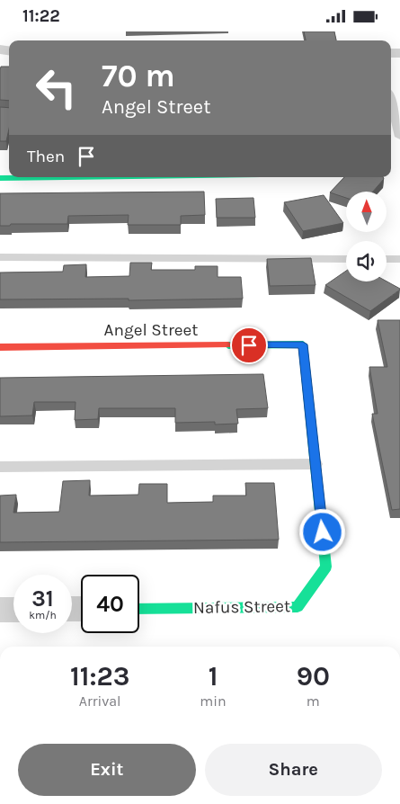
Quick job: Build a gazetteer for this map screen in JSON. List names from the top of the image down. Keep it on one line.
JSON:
{"streets":{"street":["Angel Street","Nafus Street"]},"crossings":[["Angel Street","Nafus Street"]],"north":"top","page":{"status":"11:22","turn":["70 m","Angel Street"],"then":"Then","speed":"31 km/h","limit":"40","eta":["11:23","Arrival","1","min","90","m"],"buttons":["Exit","Share"]}}
